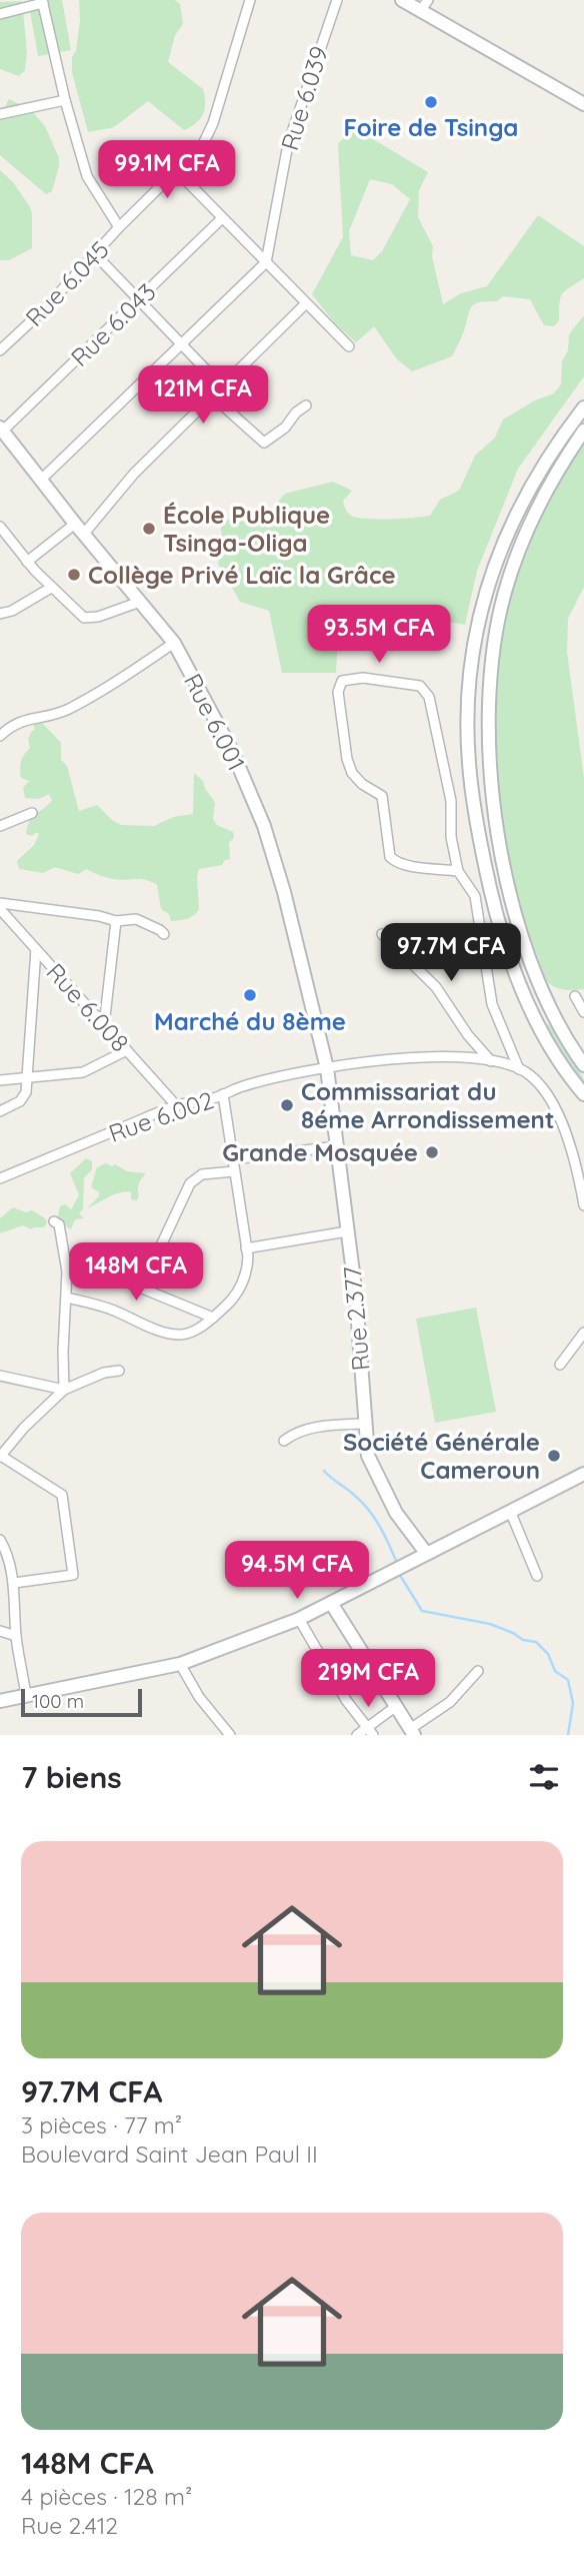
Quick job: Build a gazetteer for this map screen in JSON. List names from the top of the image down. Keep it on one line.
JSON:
{"streets":{"main road":["Rue 6.001","Rue 2.377"],"street":["Rue 6.039","Rue 6.045","Rue 6.043","Rue 6.008","Rue 6.002"]},"crossings":[["Rue 6.043","Rue 6.001"],["Rue 6.001","Rue 6.002"],["Rue 6.001","Rue 2.377"],["Rue 6.008","Rue 6.002"],["Rue 6.002","Rue 2.377"]],"places":["Foire de Tsinga","École Publique Tsinga-Oliga","Collège Privé Laïc la Grâce","Marché du 8ème","Commissariat du 8éme Arrondissement","Grande Mosquée","Société Générale Cameroun"],"scale_bar":"100 m","page":{"price":["99.1M CFA","121M CFA","93.5M CFA","97.7M CFA","148M CFA","94.5M CFA","219M CFA"],"scale":"100 m","heading":"7 biens","list":[{"name":"97.7M CFA","note":"3 pièces · 77 m² · Boulevard Saint Jean Paul II"},{"name":"148M CFA","note":"4 pièces · 128 m² · Rue 2.412"}]}}
